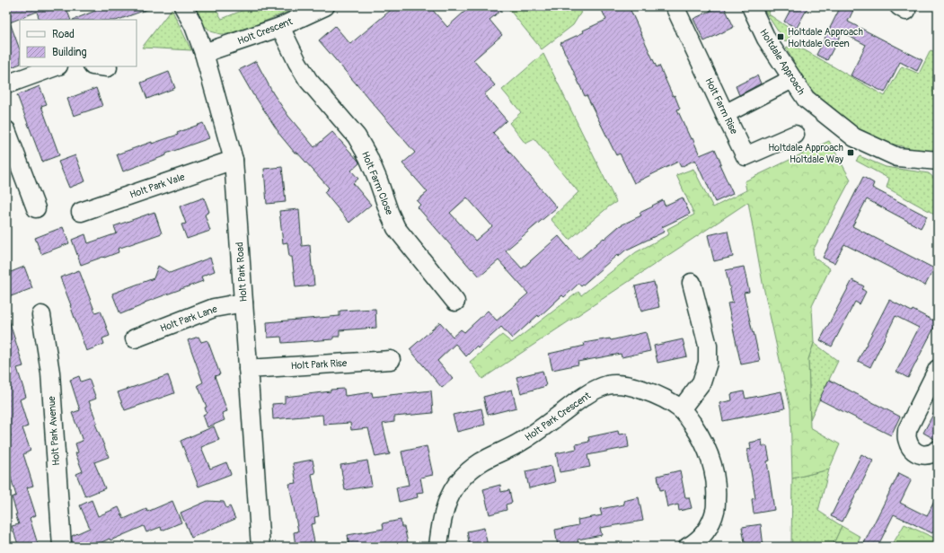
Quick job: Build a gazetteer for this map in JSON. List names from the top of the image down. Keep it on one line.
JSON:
{"streets":{"street":["Holt Crescent","Holtdale Approach","Holt Farm Rise","Holt Farm Close","Holt Park Vale","Holt Park Road","Holt Park Lane","Holt Park Rise","Holt Park Crescent","Holt Park Avenue"]},"crossings":[["Holt Crescent","Holt Farm Close"],["Holt Crescent","Holt Park Road"],["Holt Park Vale","Holt Park Road"],["Holt Park Road","Holt Park Lane"],["Holt Park Road","Holt Park Rise"]],"places":{"transit":["Holtdale Approach Holtdale Green","Holtdale Approach Holtdale Way"]},"legend":["Road","Building"]}
